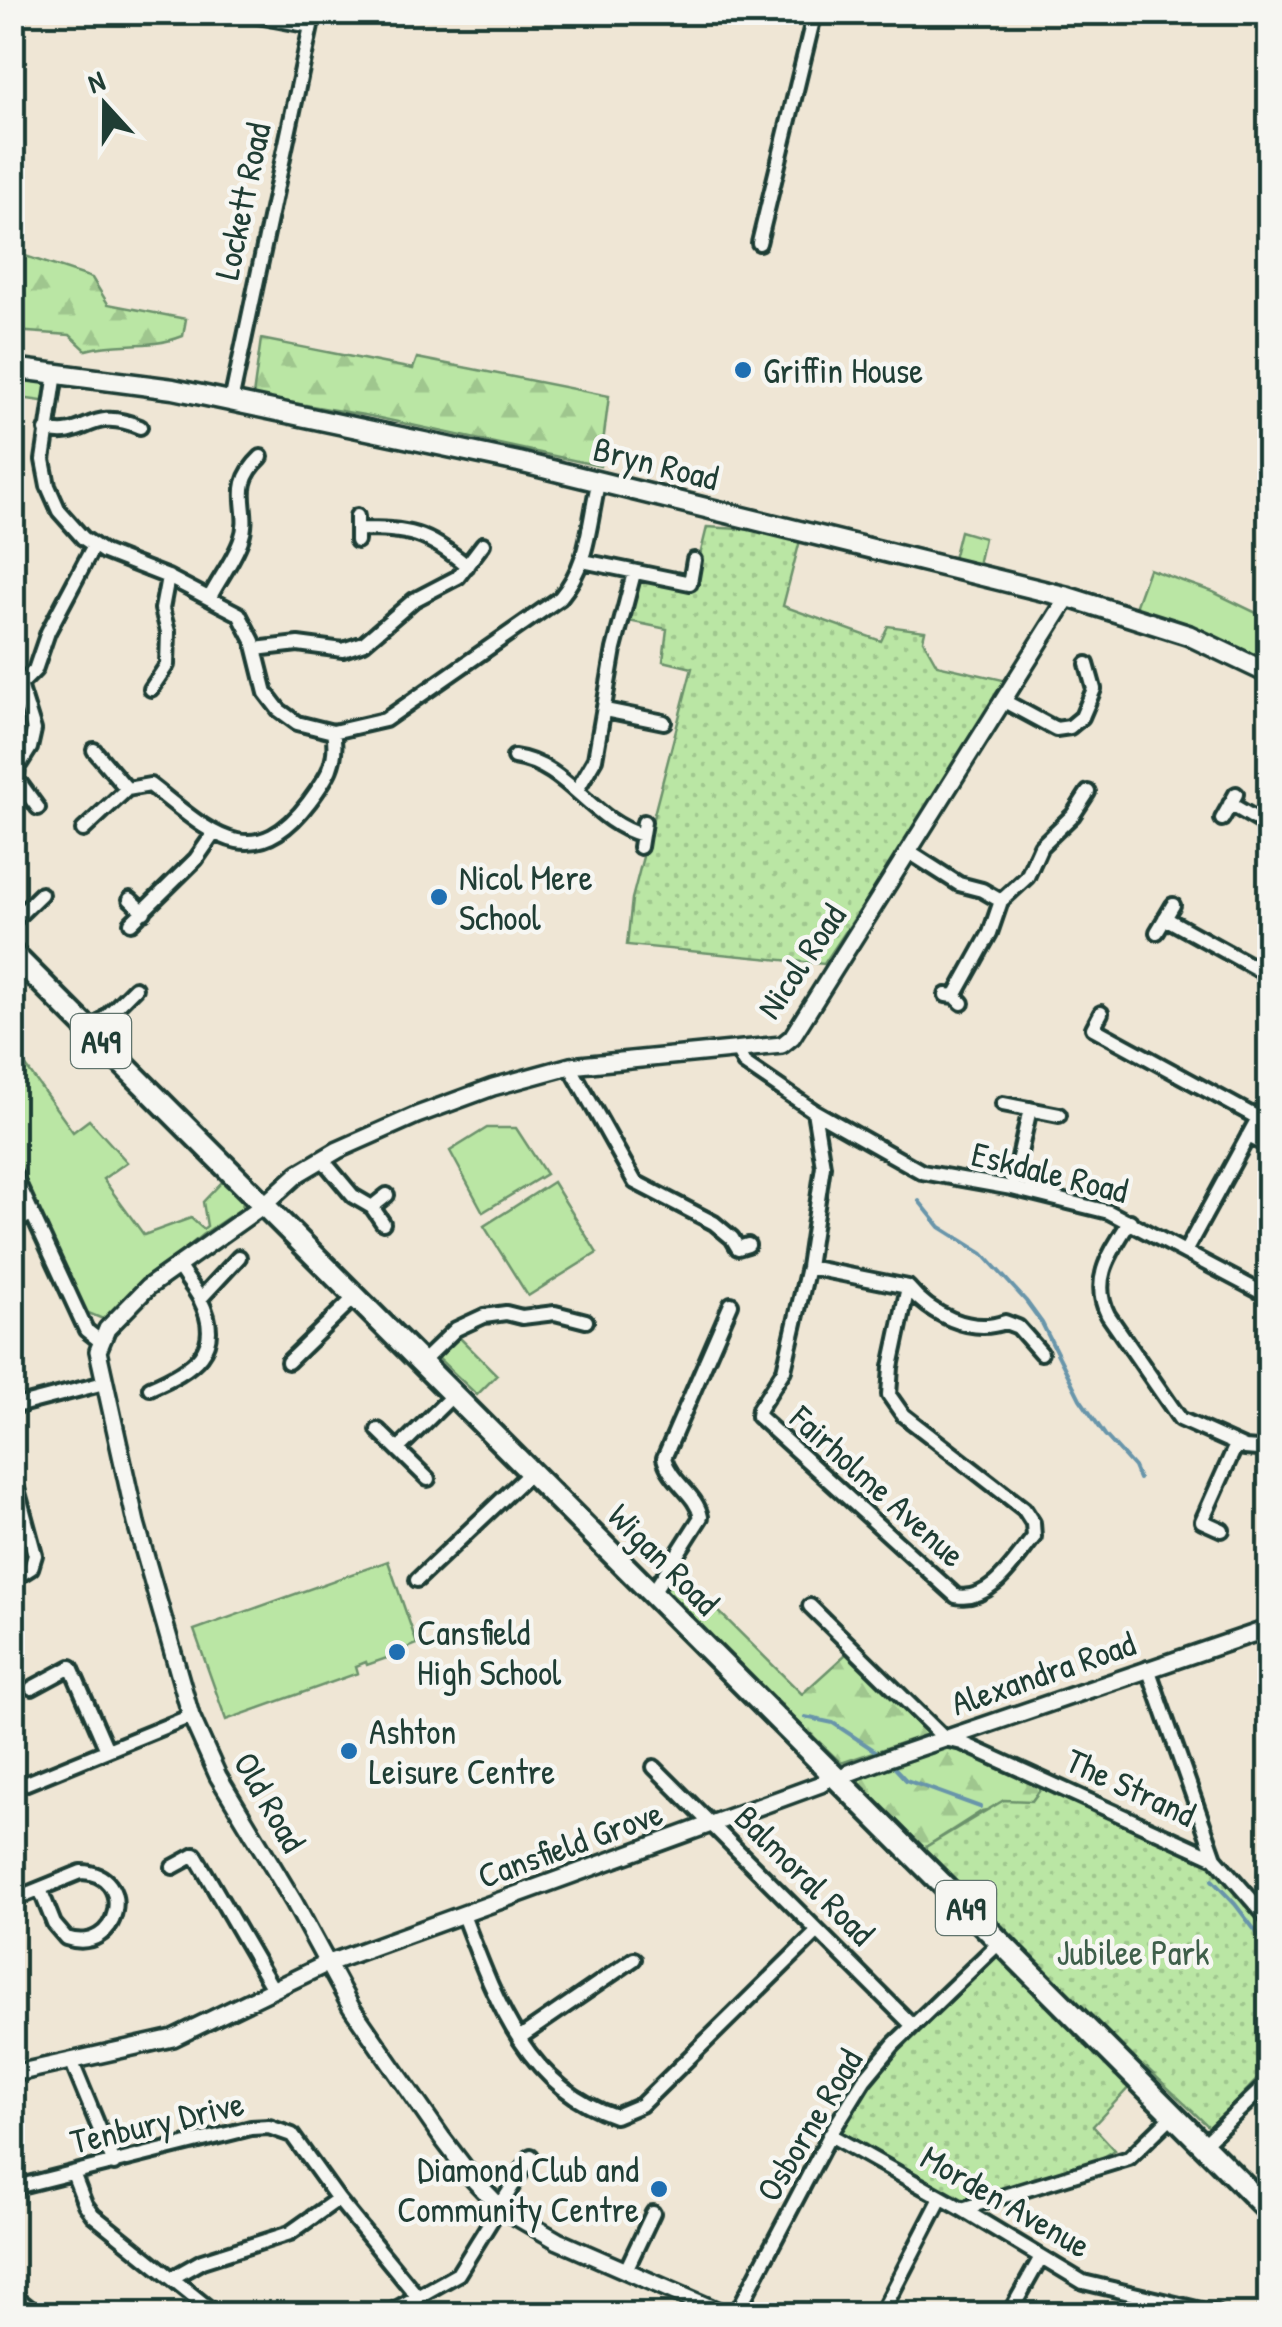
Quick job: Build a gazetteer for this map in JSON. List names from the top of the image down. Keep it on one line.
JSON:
{"streets":{"main road":["Bryn Road","A49","Wigan Road"],"street":["Lockett Road","Nicol Road","Eskdale Road","Fairholme Avenue","Alexandra Road","The Strand","Old Road","Cansfield Grove","Balmoral Road","Tenbury Drive","Osborne Road","Morden Avenue"]},"crossings":[["Lockett Road","Bryn Road"],["Bryn Road","Nicol Road"],["Nicol Road","Eskdale Road"],["Nicol Road","Wigan Road"],["Eskdale Road","Fairholme Avenue"],["Wigan Road","Alexandra Road"],["Wigan Road","Cansfield Grove"],["Wigan Road","Osborne Road"],["Alexandra Road","The Strand"],["Alexandra Road","Cansfield Grove"],["Old Road","Cansfield Grove"],["Cansfield Grove","Balmoral Road"],["Balmoral Road","Osborne Road"],["Osborne Road","Morden Avenue"]],"parks":["Jubilee Park"],"places":["Griffin House","Nicol Mere School","Cansfield High School","Ashton Leisure Centre","Diamond Club and Community Centre"],"north":"top"}
